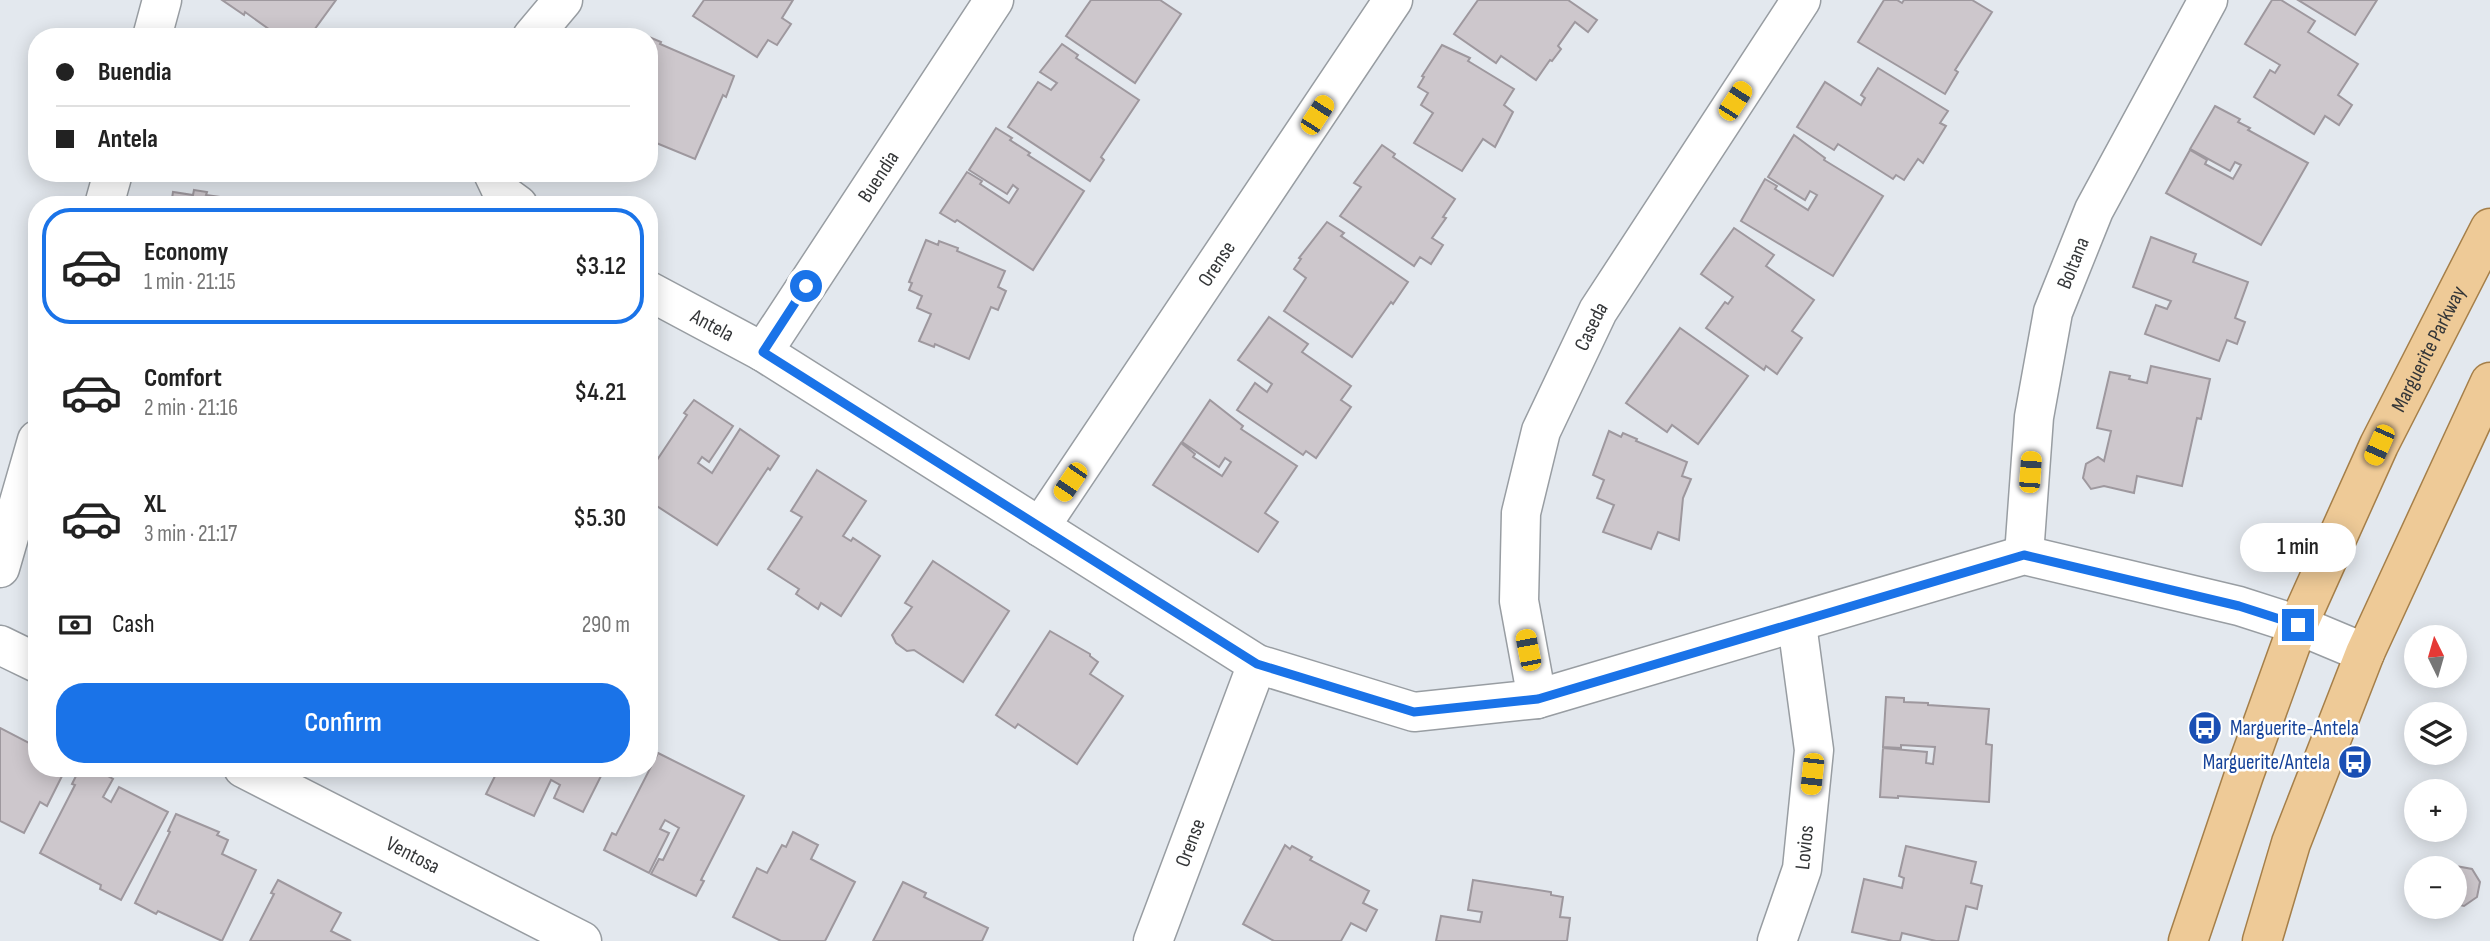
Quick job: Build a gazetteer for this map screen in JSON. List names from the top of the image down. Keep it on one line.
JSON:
{"streets":{"main road":["Marguerite Parkway"],"street":["Buendia","Orense","Boltana","Antela","Caseda","Lovios","Ventosa"]},"crossings":[["Buendia","Antela"],["Orense","Antela"],["Boltana","Antela"],["Antela","Caseda"],["Antela","Lovios"]],"places":{"bus stop":["Marguerite-Antela","Marguerite/Antela"]},"north":"top","page":{"banner":["Buendia","Antela"],"list":[{"name":"Economy","note":"1 min · 21:15","value":"$3.12"},{"name":"Comfort","note":"2 min · 21:16","value":"$4.21"},{"name":"XL","note":"3 min · 21:17","value":"$5.30"}],"bubble":"1 min","pay":["Cash","290 m"],"map_buttons":["+","−"],"buttons":"Confirm"}}
